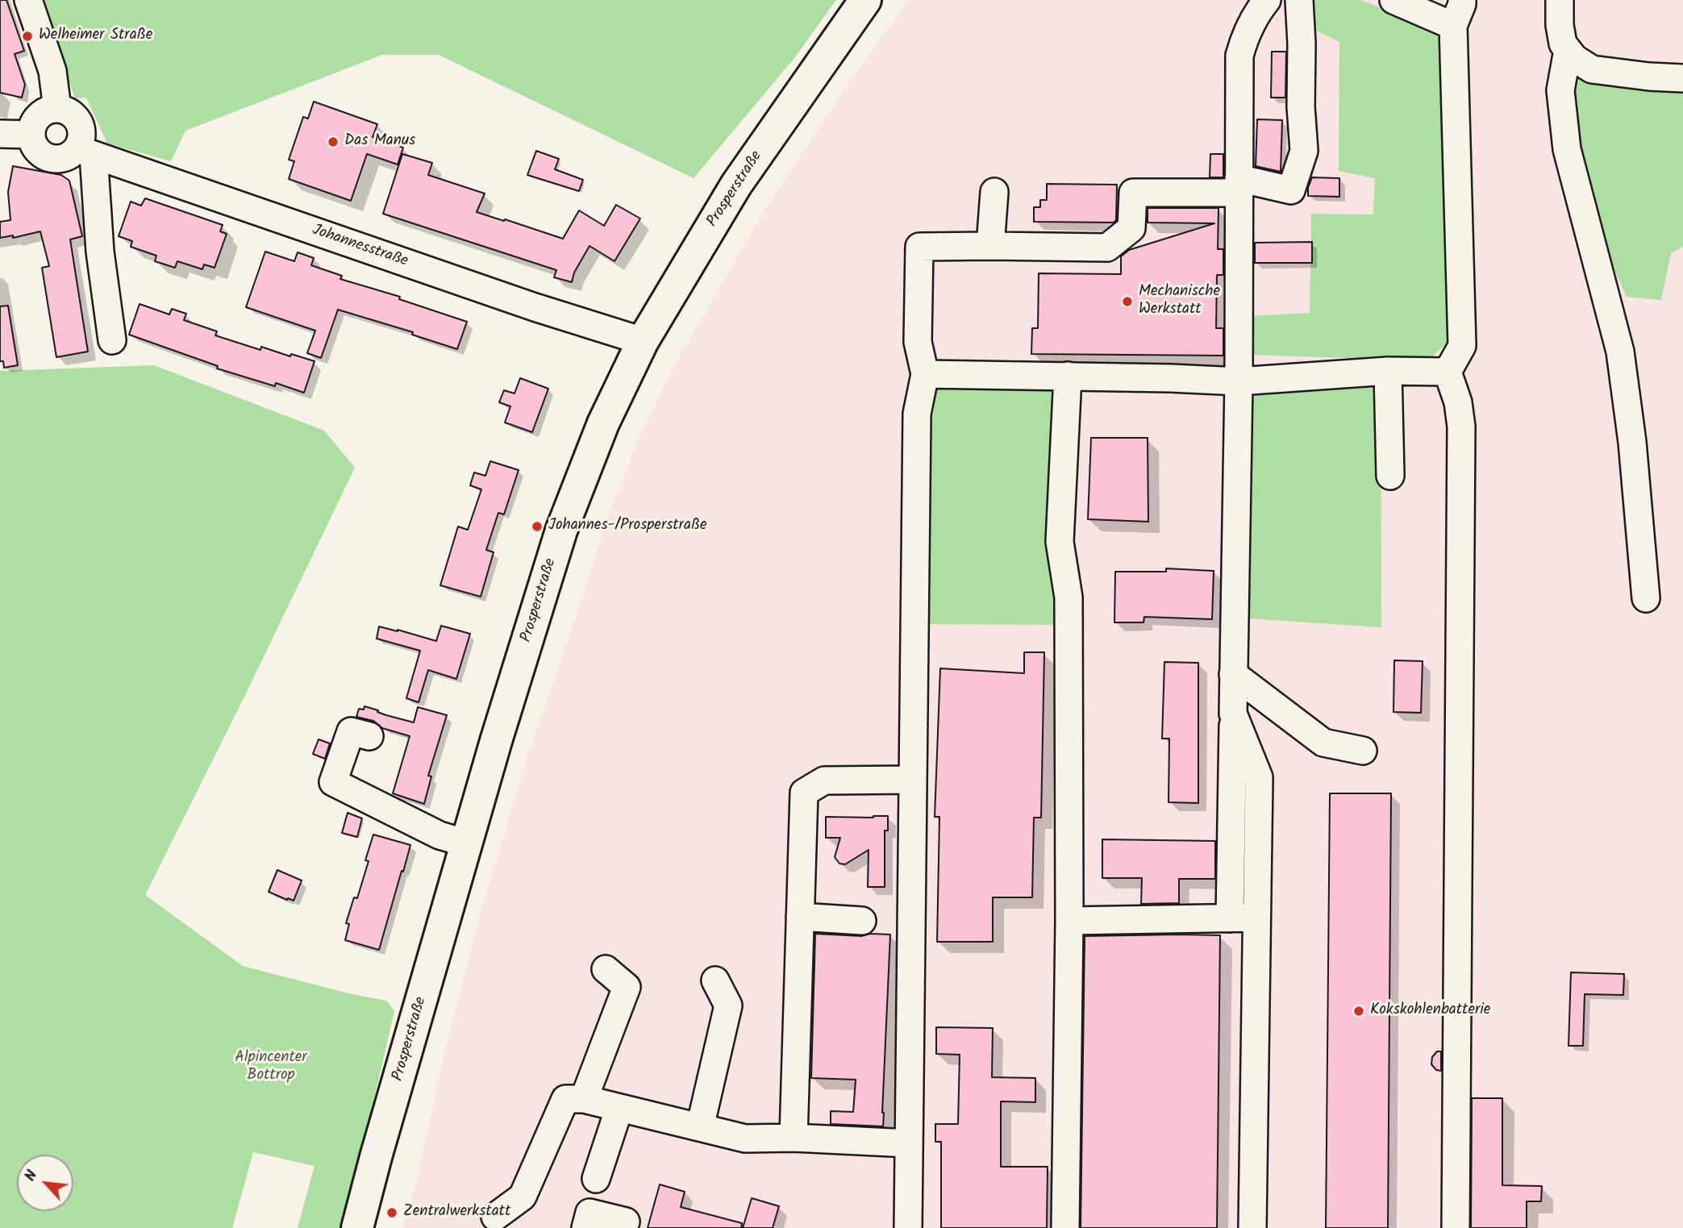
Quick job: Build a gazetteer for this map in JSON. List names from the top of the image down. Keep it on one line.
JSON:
{"streets":{"main road":["Prosperstraße"],"street":["Johannesstraße"]},"crossings":[["Prosperstraße","Johannesstraße"]],"parks":["Alpincenter Bottrop"],"places":["Welheimer Straße","Das Manus","Mechanische Werkstatt","Johannes-/Prosperstraße","Kokskohlenbatterie","Zentralwerkstatt"],"north":"top left"}
